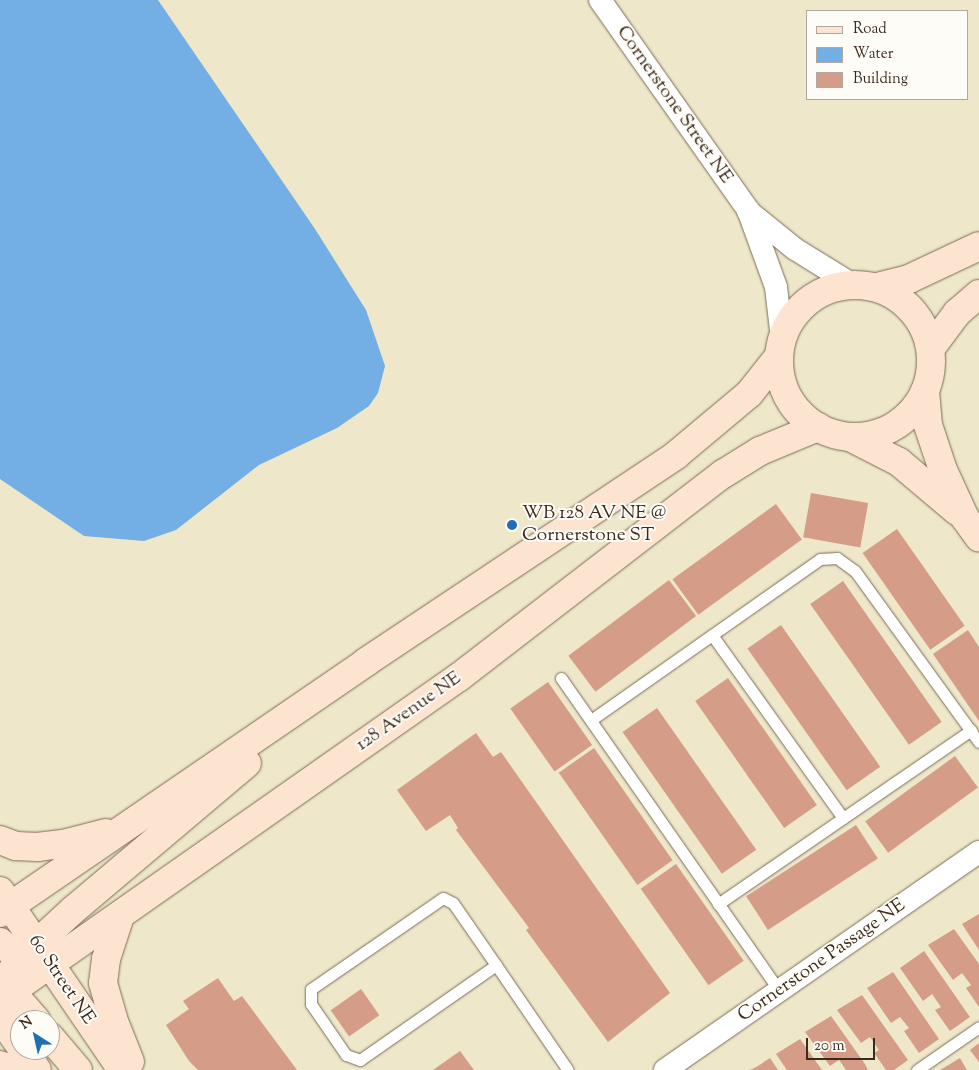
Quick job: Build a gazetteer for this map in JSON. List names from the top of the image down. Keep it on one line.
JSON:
{"streets":{"street":["Cornerstone Street NE","128 Avenue NE","Cornerstone Passage NE","60 Street NE"]},"crossings":[["Cornerstone Street NE","128 Avenue NE"],["128 Avenue NE","60 Street NE"]],"places":["WB 128 AV NE @ Cornerstone ST"],"legend":["Road","Water","Building"],"scale_bar":"20 m","north":"top left"}
